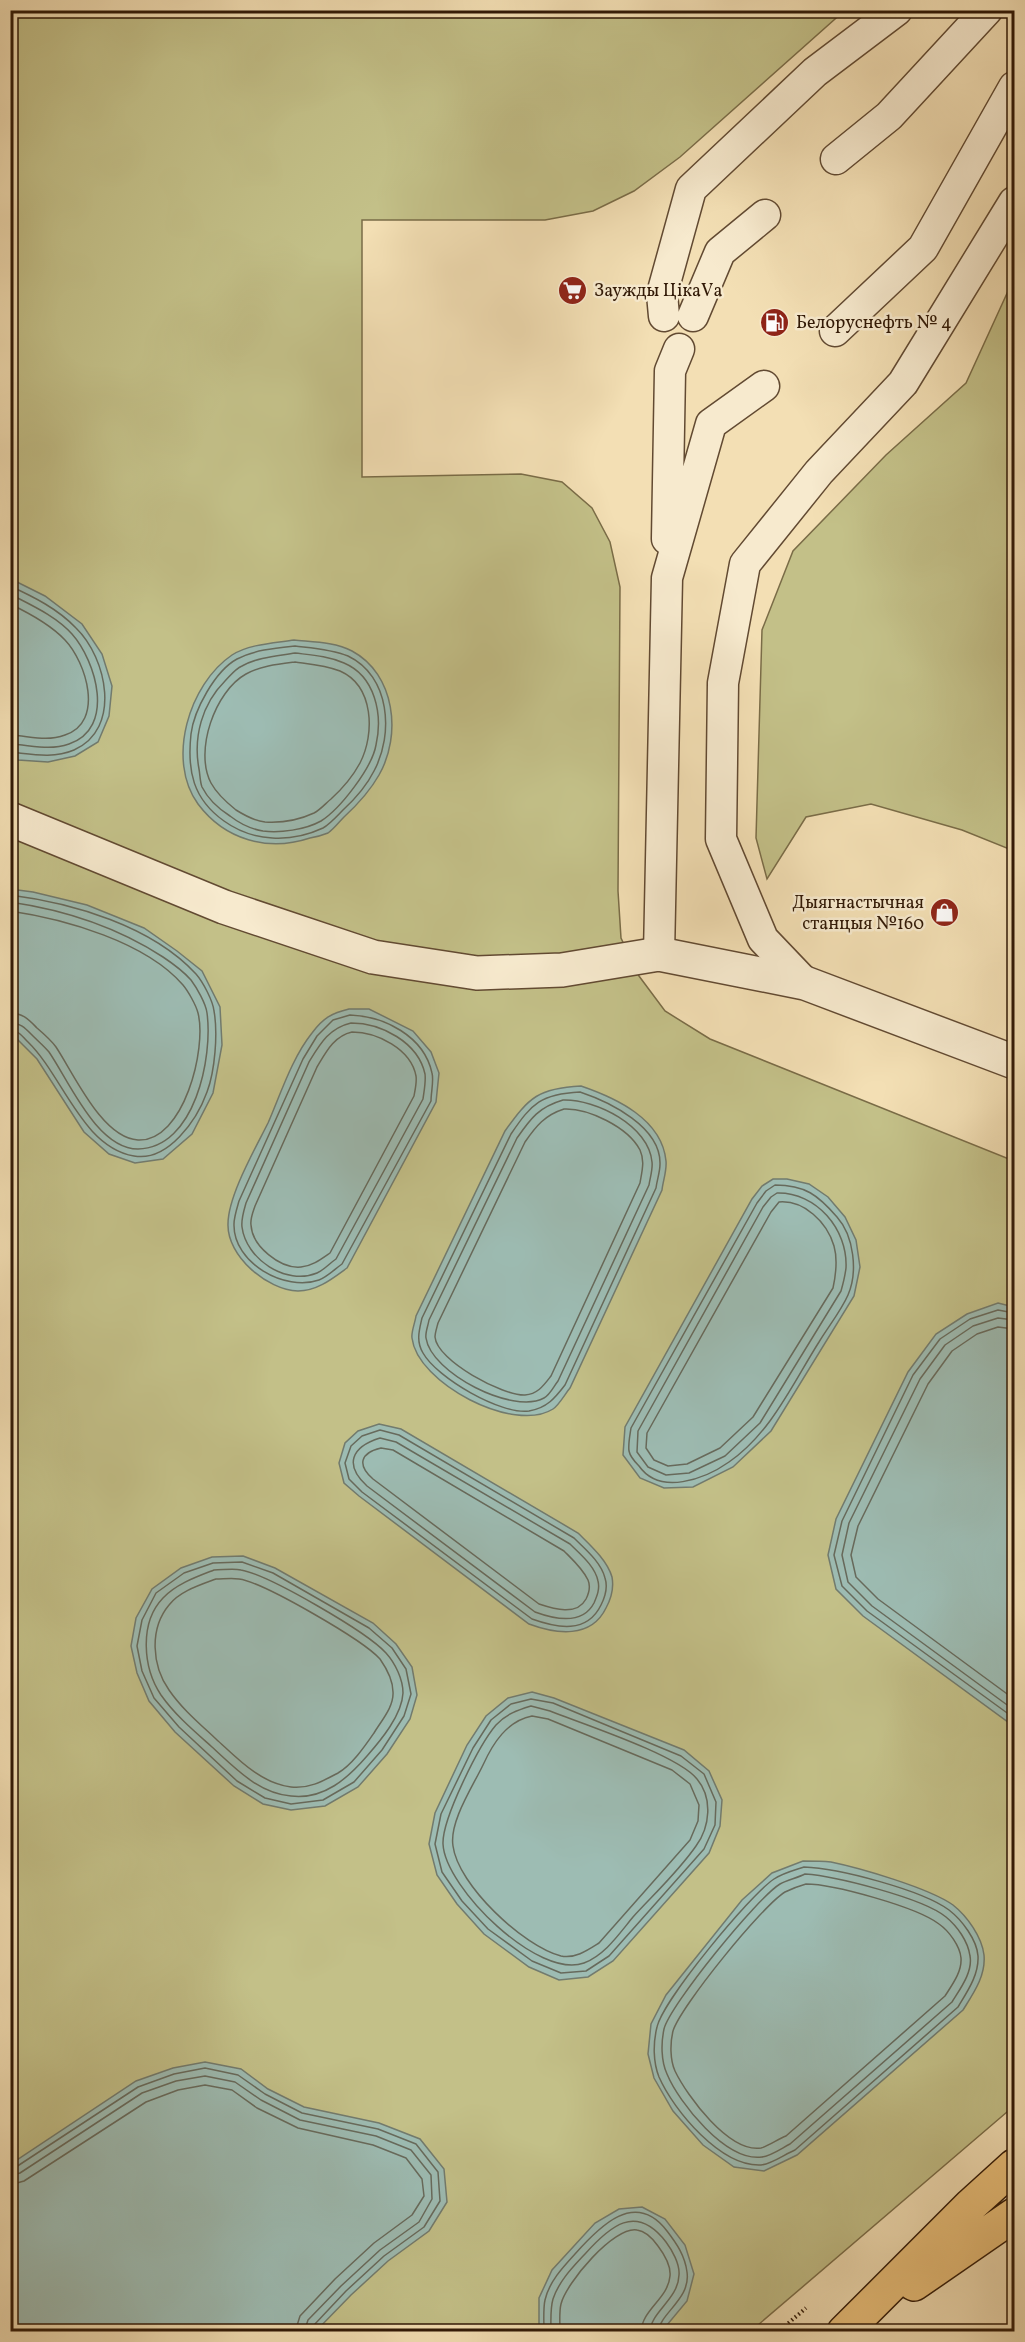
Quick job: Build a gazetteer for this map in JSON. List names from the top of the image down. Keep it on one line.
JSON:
{"places":{"supermarket":["Заужды ЦікаVа"],"fuel station":["Белоруснефть № 4"],"shop":["Дыягнастычная станцыя №160"]}}
